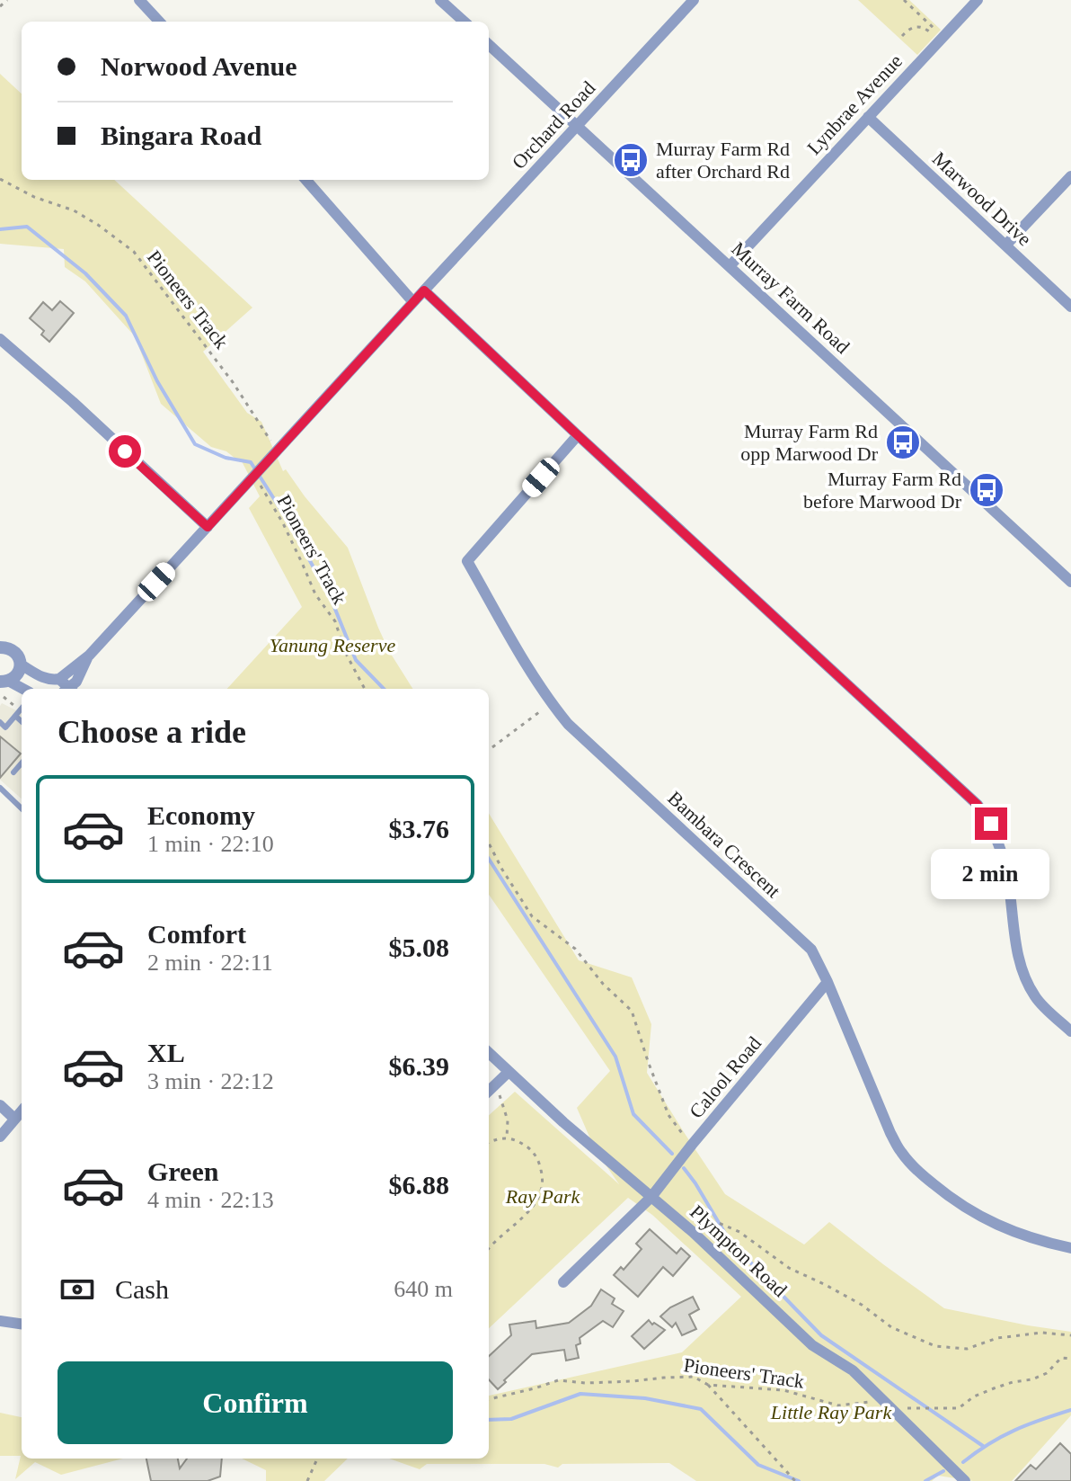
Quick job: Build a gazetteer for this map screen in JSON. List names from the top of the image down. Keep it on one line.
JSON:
{"streets":{"street":["Lynbrae Avenue","Orchard Road","Marwood Drive","Murray Farm Road","Bambara Crescent","Calool Road","Plympton Road"],"path":["Pioneers Track","Pioneers' Track"]},"crossings":[["Lynbrae Avenue","Marwood Drive"],["Lynbrae Avenue","Murray Farm Road"],["Orchard Road","Murray Farm Road"],["Orchard Road","Pioneers Track"],["Orchard Road","Pioneers' Track"],["Pioneers' Track","Plympton Road"],["Bambara Crescent","Calool Road"],["Calool Road","Plympton Road"]],"parks":["Yanung Reserve","Ray Park","Little Ray Park"],"places":{"bus stop":["Murray Farm Rd after Orchard Rd","Murray Farm Rd opp Marwood Dr","Murray Farm Rd before Marwood Dr"]},"page":{"banner":["Norwood Avenue","Bingara Road"],"heading":"Choose a ride","list":[{"name":"Economy","note":"1 min · 22:10","value":"$3.76"},{"name":"Comfort","note":"2 min · 22:11","value":"$5.08"},{"name":"XL","note":"3 min · 22:12","value":"$6.39"},{"name":"Green","note":"4 min · 22:13","value":"$6.88"}],"bubble":"2 min","pay":["Cash","640 m"],"buttons":"Confirm"}}
